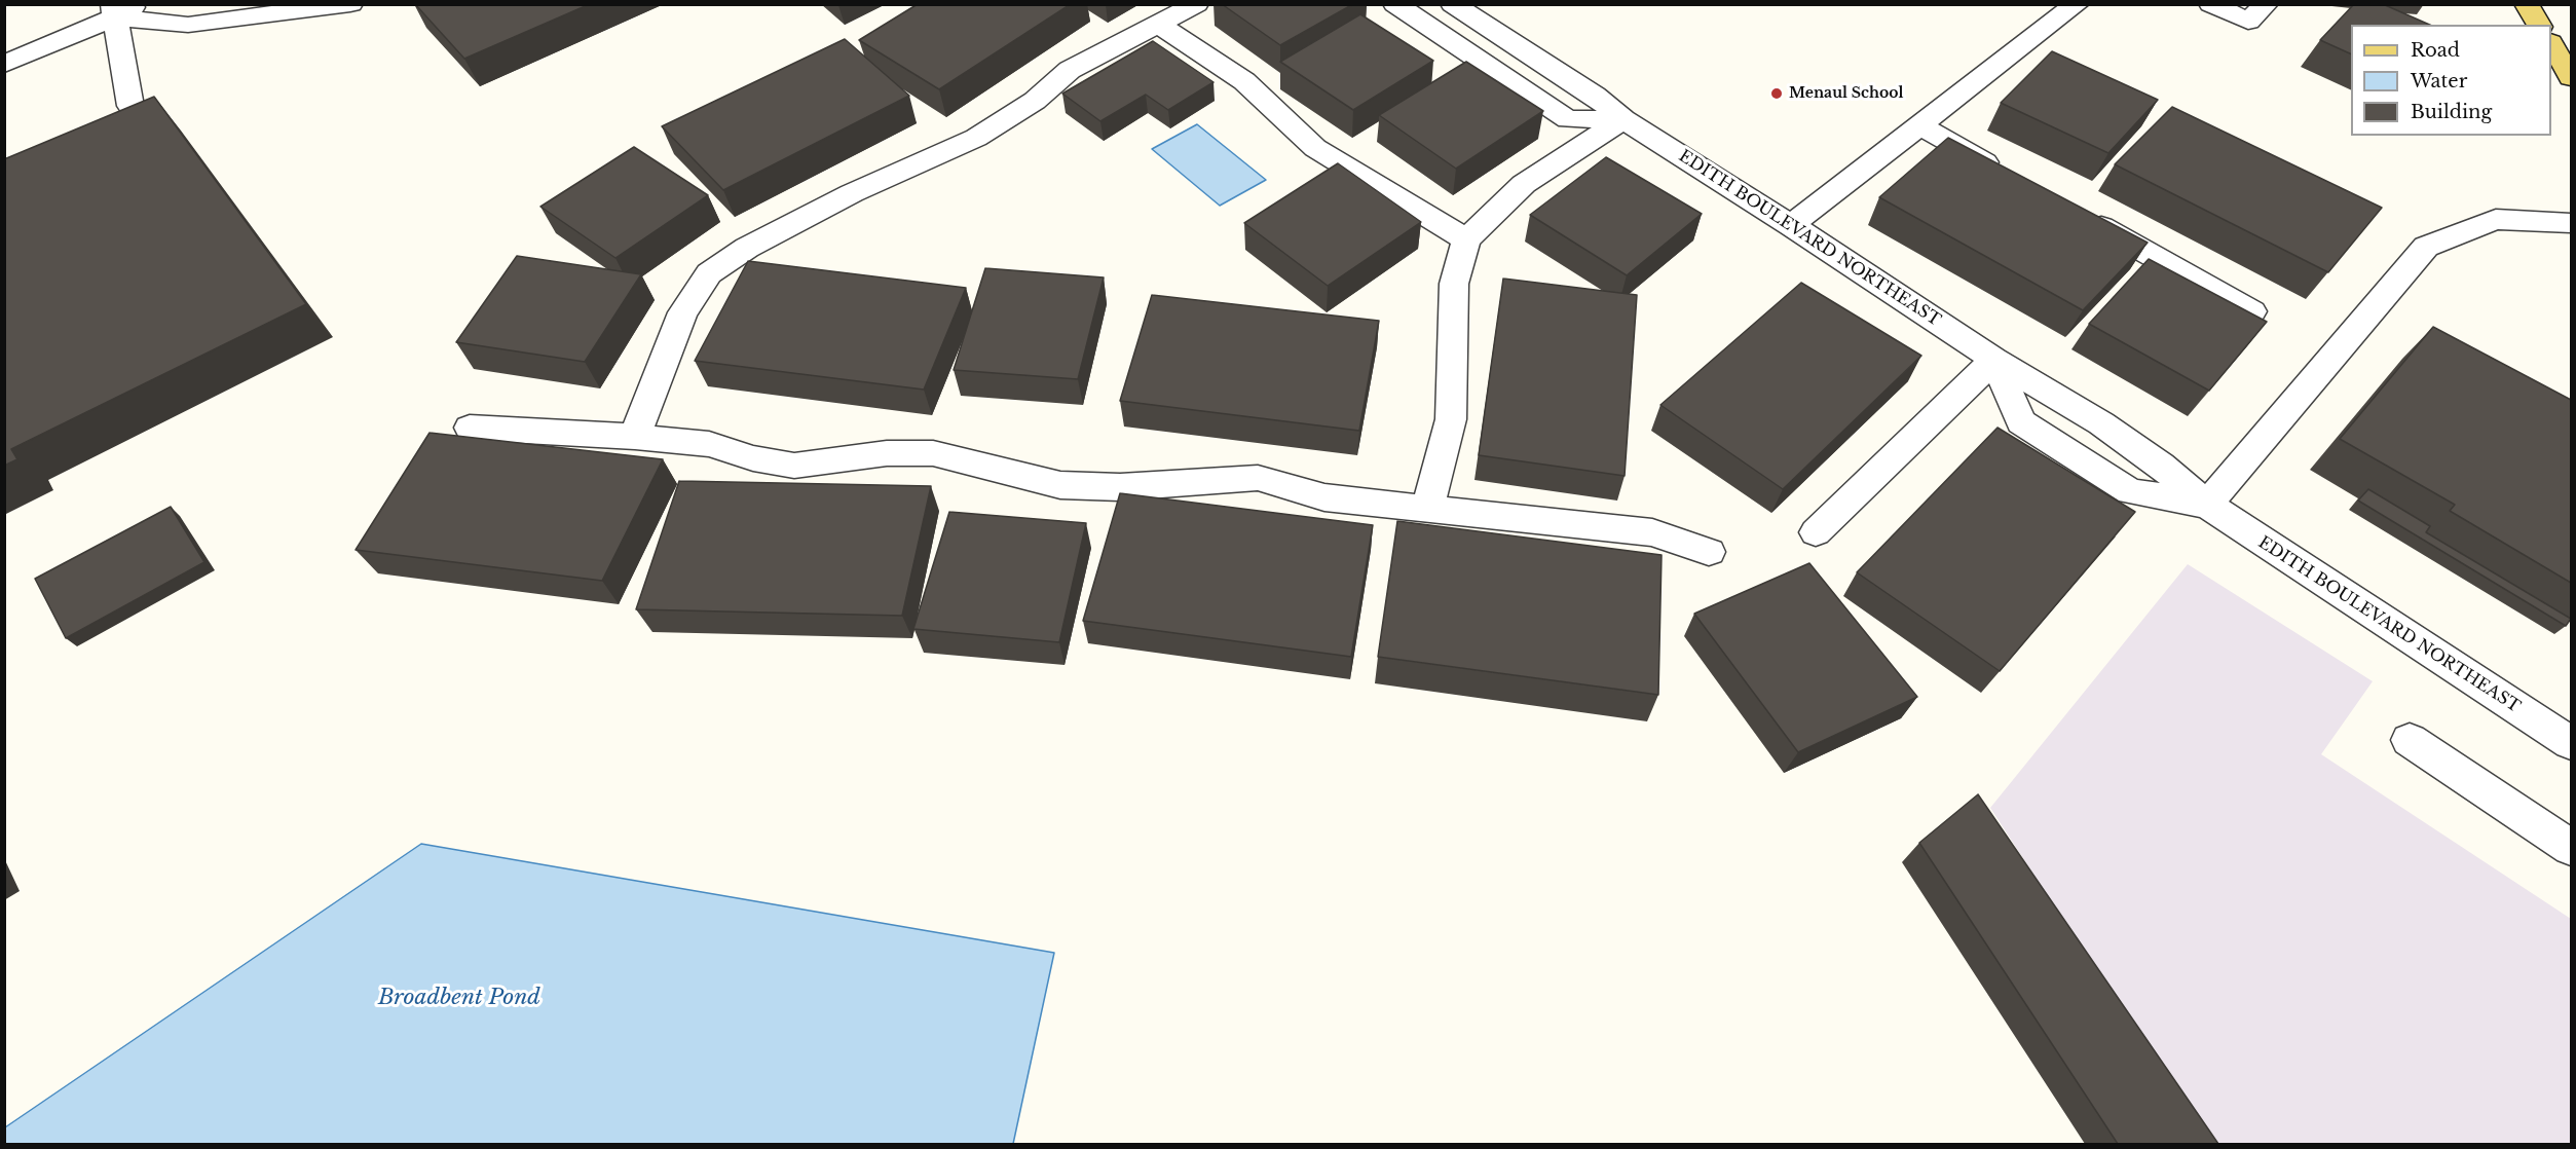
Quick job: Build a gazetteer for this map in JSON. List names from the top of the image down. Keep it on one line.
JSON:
{"streets":{"street":["EDITH BOULEVARD NORTHEAST"]},"water":["Broadbent Pond"],"places":["Menaul School"],"legend":["Road","Water","Building"]}
